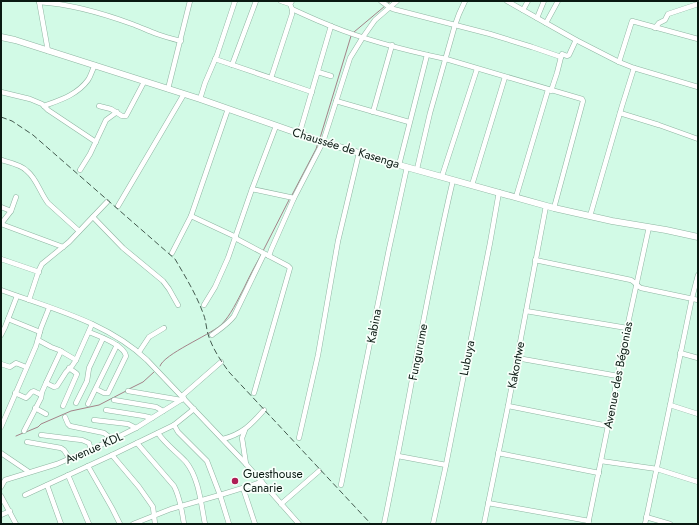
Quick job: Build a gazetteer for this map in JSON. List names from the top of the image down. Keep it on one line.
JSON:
{"streets":{"main road":["Chaussée de Kasenga"],"street":["Kabina","Fungurume","Lubuya","Kakontwe","Avenue des Bégonias","Avenue KDL"]},"crossings":[["Chaussée de Kasenga","Kabina"],["Chaussée de Kasenga","Fungurume"],["Chaussée de Kasenga","Lubuya"],["Chaussée de Kasenga","Kakontwe"],["Chaussée de Kasenga","Avenue des Bégonias"]],"places":["Guesthouse Canarie"]}
